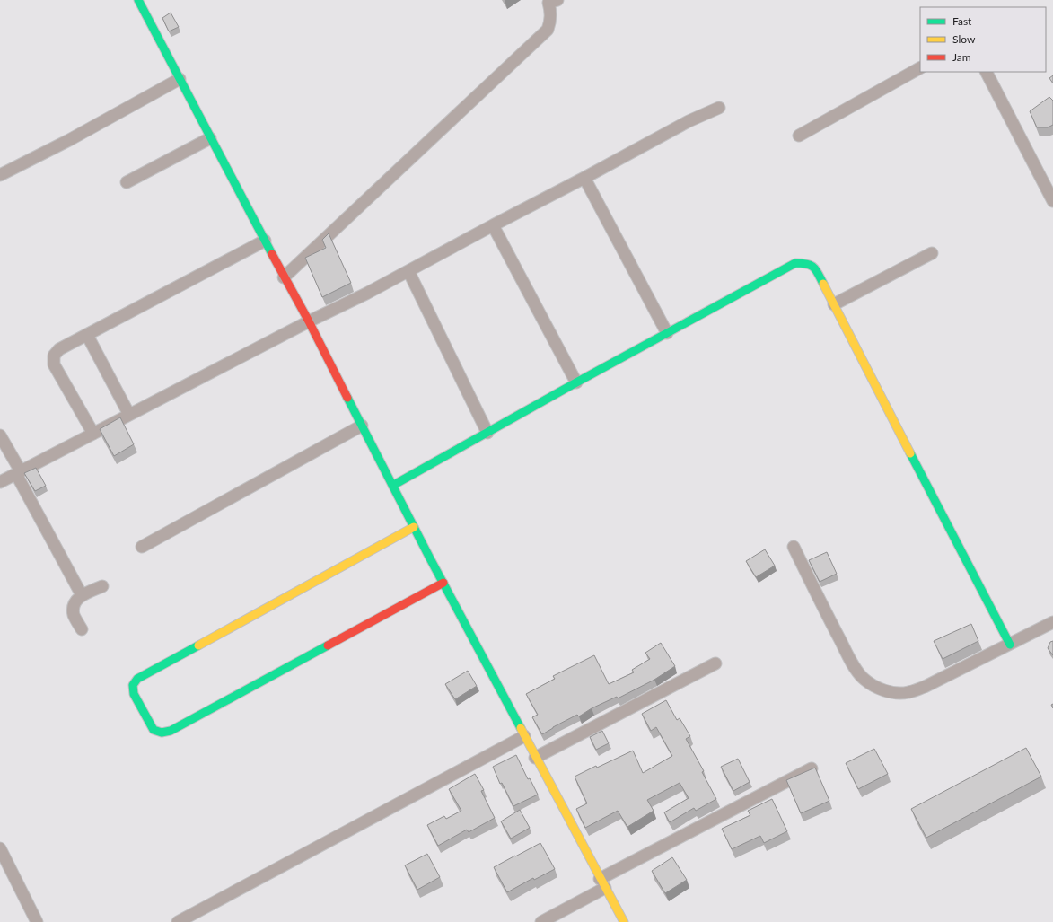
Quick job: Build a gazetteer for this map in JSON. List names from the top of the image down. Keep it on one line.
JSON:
{"legend":["Fast","Slow","Jam"]}
